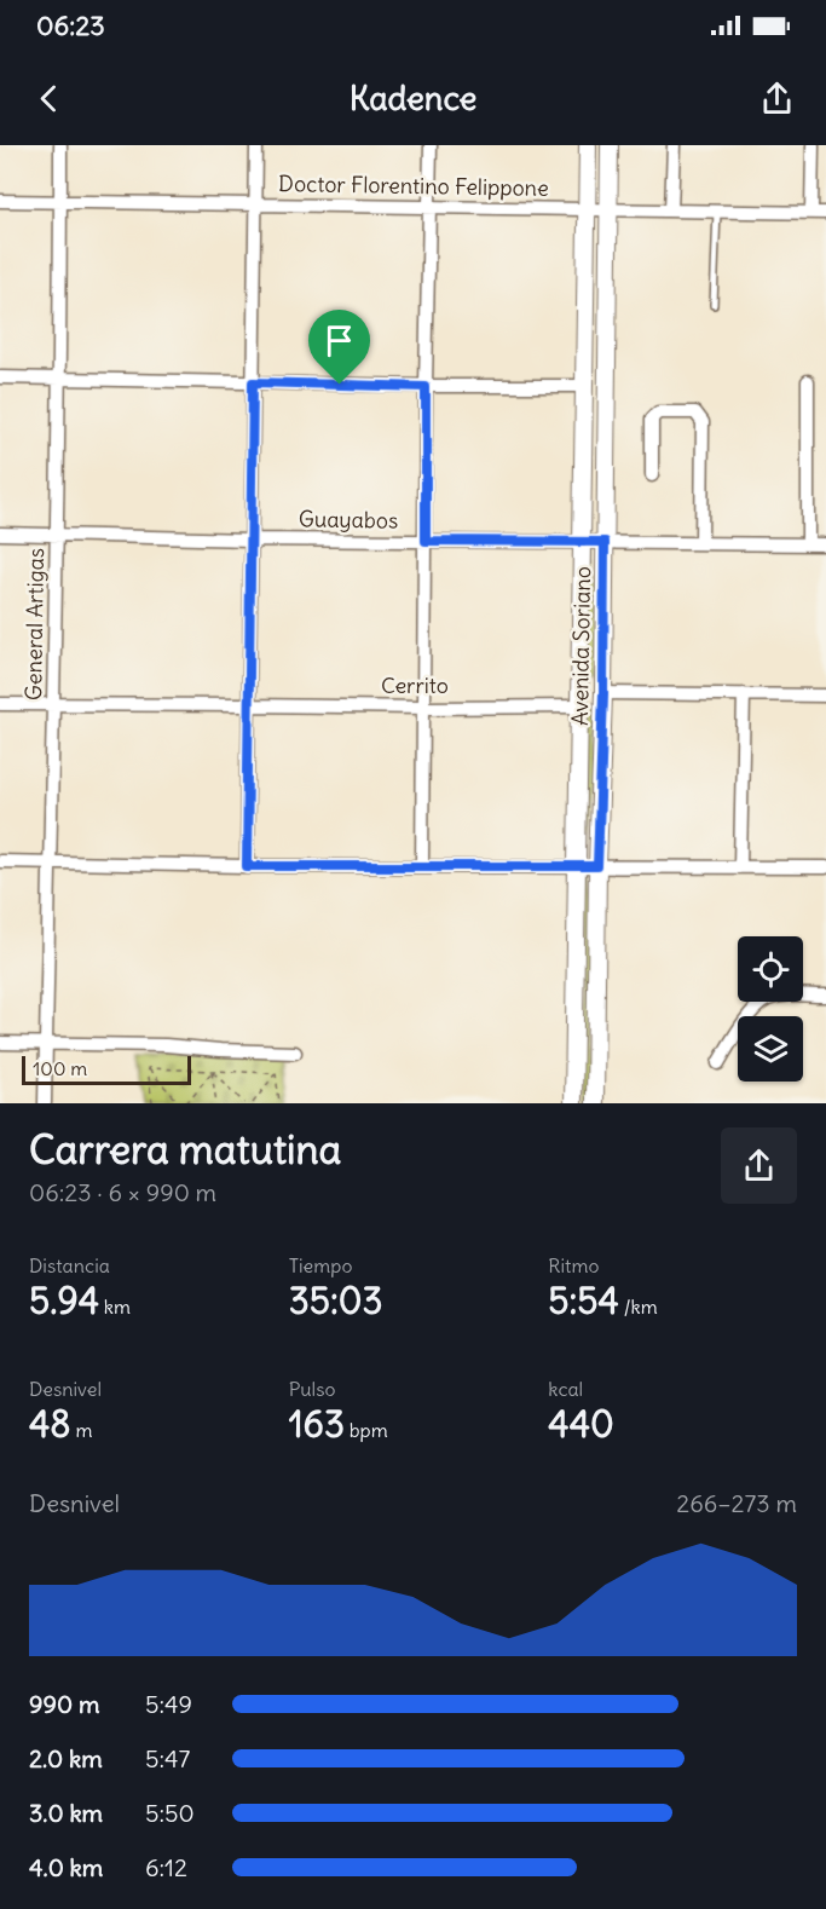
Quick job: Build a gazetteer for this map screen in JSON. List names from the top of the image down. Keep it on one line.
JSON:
{"streets":{"street":["Doctor Florentino Felippone","Guayabos","General Artigas","Avenida Soriano","Cerrito"]},"crossings":[["Doctor Florentino Felippone","General Artigas"],["Doctor Florentino Felippone","Avenida Soriano"],["Guayabos","General Artigas"],["Guayabos","Avenida Soriano"],["General Artigas","Cerrito"],["Avenida Soriano","Cerrito"]],"scale_bar":"100 m","page":{"status":"06:23","header":"Kadence","scale":"100 m","heading":["Carrera matutina","06:23 · 6 × 990 m"],"stats":[["Distancia","5.94 km"],["Tiempo","35:03"],["Ritmo","5:54 /km"],["Desnivel","48 m"],["Pulso","163 bpm"],["kcal","440"]],"chart":["Desnivel","266–273 m"],"list":[{"name":"990 m","note":"5:49"},{"name":"2.0 km","note":"5:47"},{"name":"3.0 km","note":"5:50"},{"name":"4.0 km","note":"6:12"}]}}
